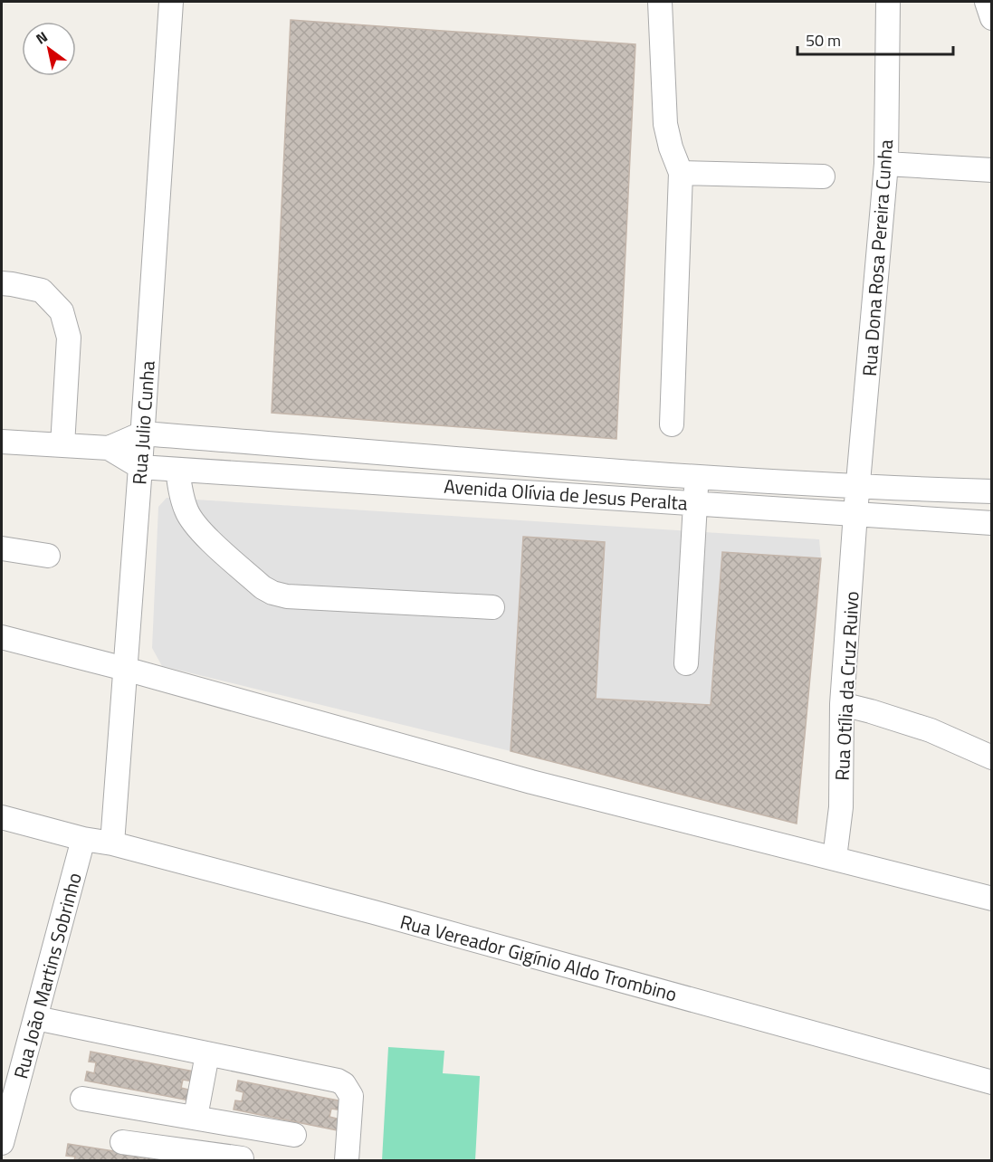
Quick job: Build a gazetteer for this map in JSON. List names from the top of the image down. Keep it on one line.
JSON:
{"streets":{"street":["Rua Dona Rosa Pereira Cunha","Rua Julio Cunha","Avenida Olívia de Jesus Peralta","Rua Otília da Cruz Ruivo","Rua Vereador Gigínio Aldo Trombino","Rua João Martins Sobrinho"]},"crossings":[["Rua Dona Rosa Pereira Cunha","Avenida Olívia de Jesus Peralta"],["Rua Dona Rosa Pereira Cunha","Rua Otília da Cruz Ruivo"],["Rua Julio Cunha","Avenida Olívia de Jesus Peralta"],["Rua Julio Cunha","Rua Vereador Gigínio Aldo Trombino"],["Avenida Olívia de Jesus Peralta","Rua Otília da Cruz Ruivo"],["Rua Vereador Gigínio Aldo Trombino","Rua João Martins Sobrinho"]],"scale_bar":"50 m","north":"top left"}
